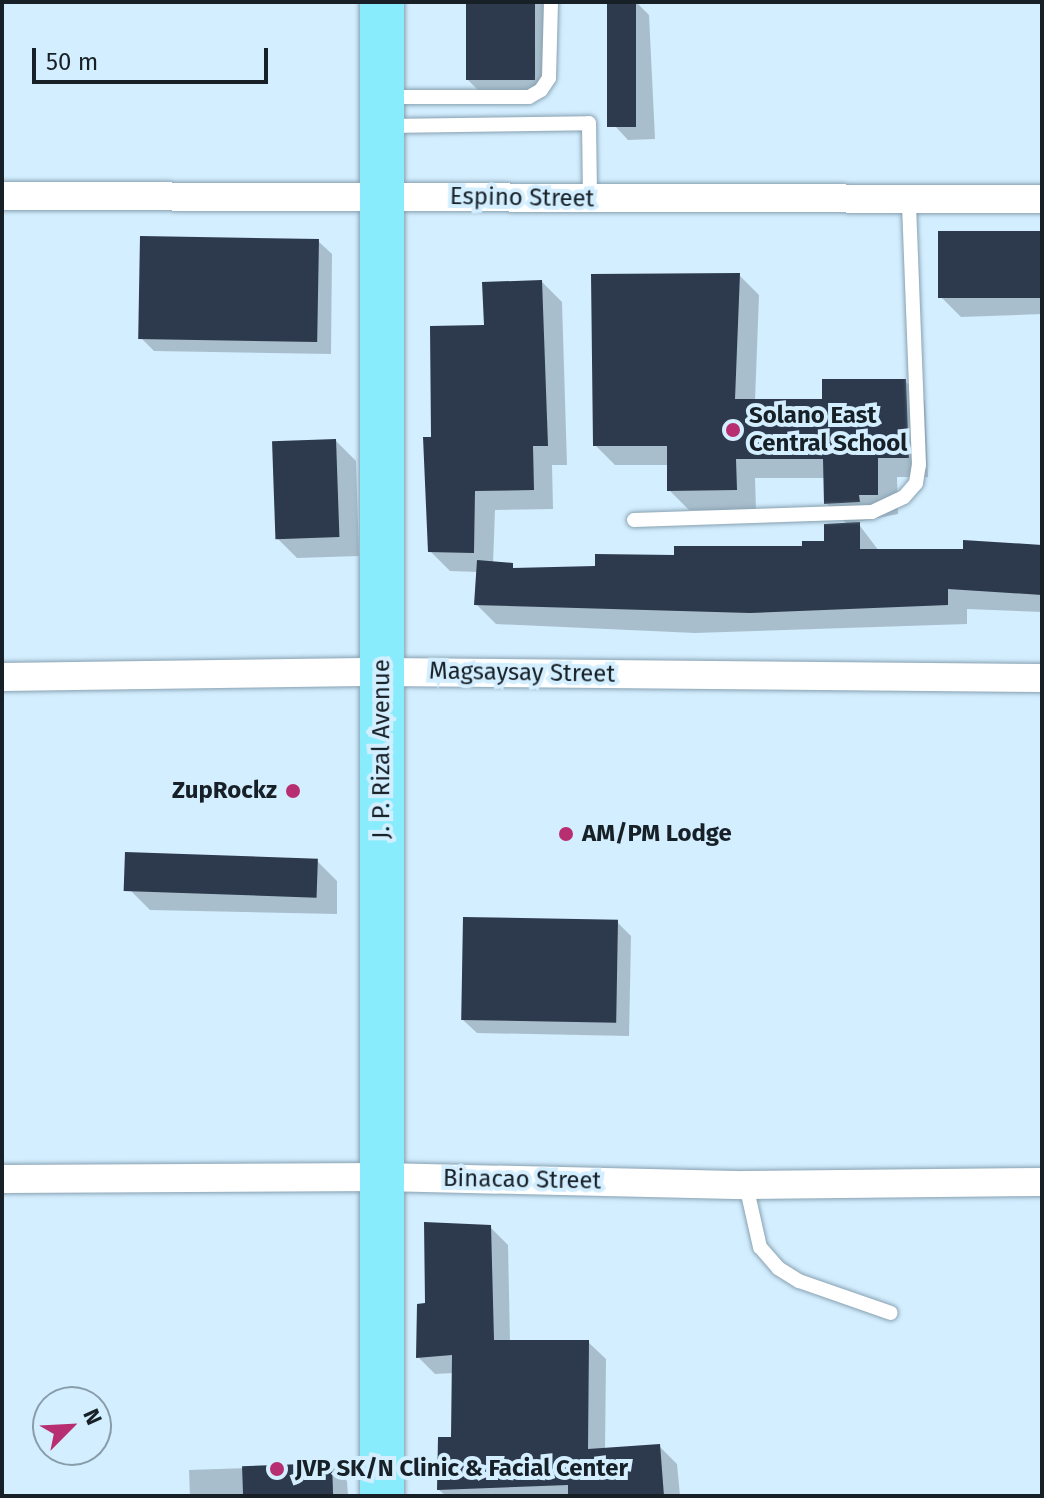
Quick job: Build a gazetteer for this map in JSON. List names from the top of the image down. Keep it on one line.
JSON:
{"streets":{"main road":["J. P. Rizal Avenue"],"street":["Espino Street","Magsaysay Street","Binacao Street"]},"crossings":[["Espino Street","J. P. Rizal Avenue"],["Magsaysay Street","J. P. Rizal Avenue"],["J. P. Rizal Avenue","Binacao Street"]],"places":["Solano East Central School","ZupRockz","AM/PM Lodge","JVP SK/N Clinic & Facial Center"],"scale_bar":"50 m","north":"top right"}
